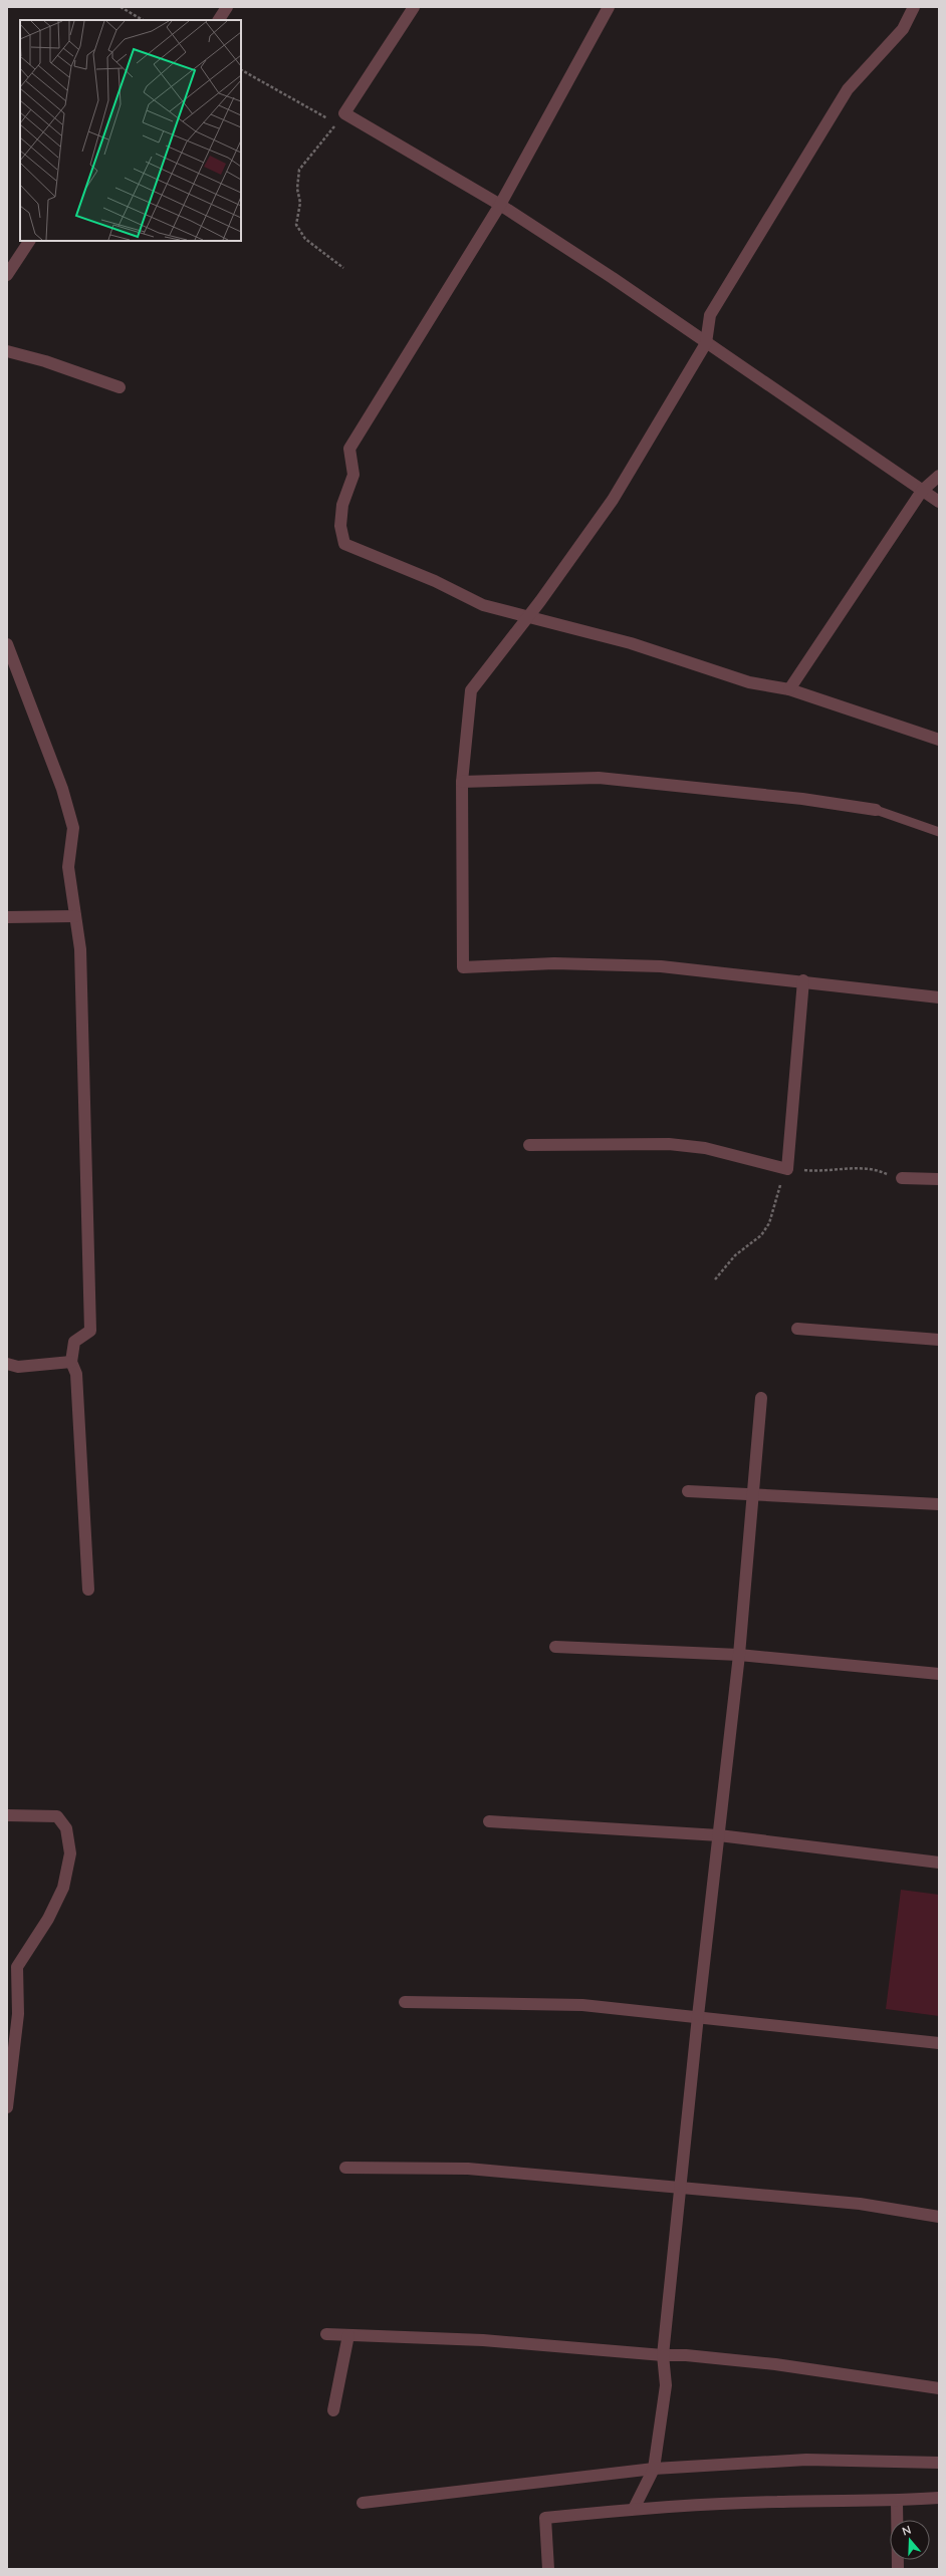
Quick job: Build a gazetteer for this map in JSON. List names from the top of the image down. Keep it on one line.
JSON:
{"north":"top"}
